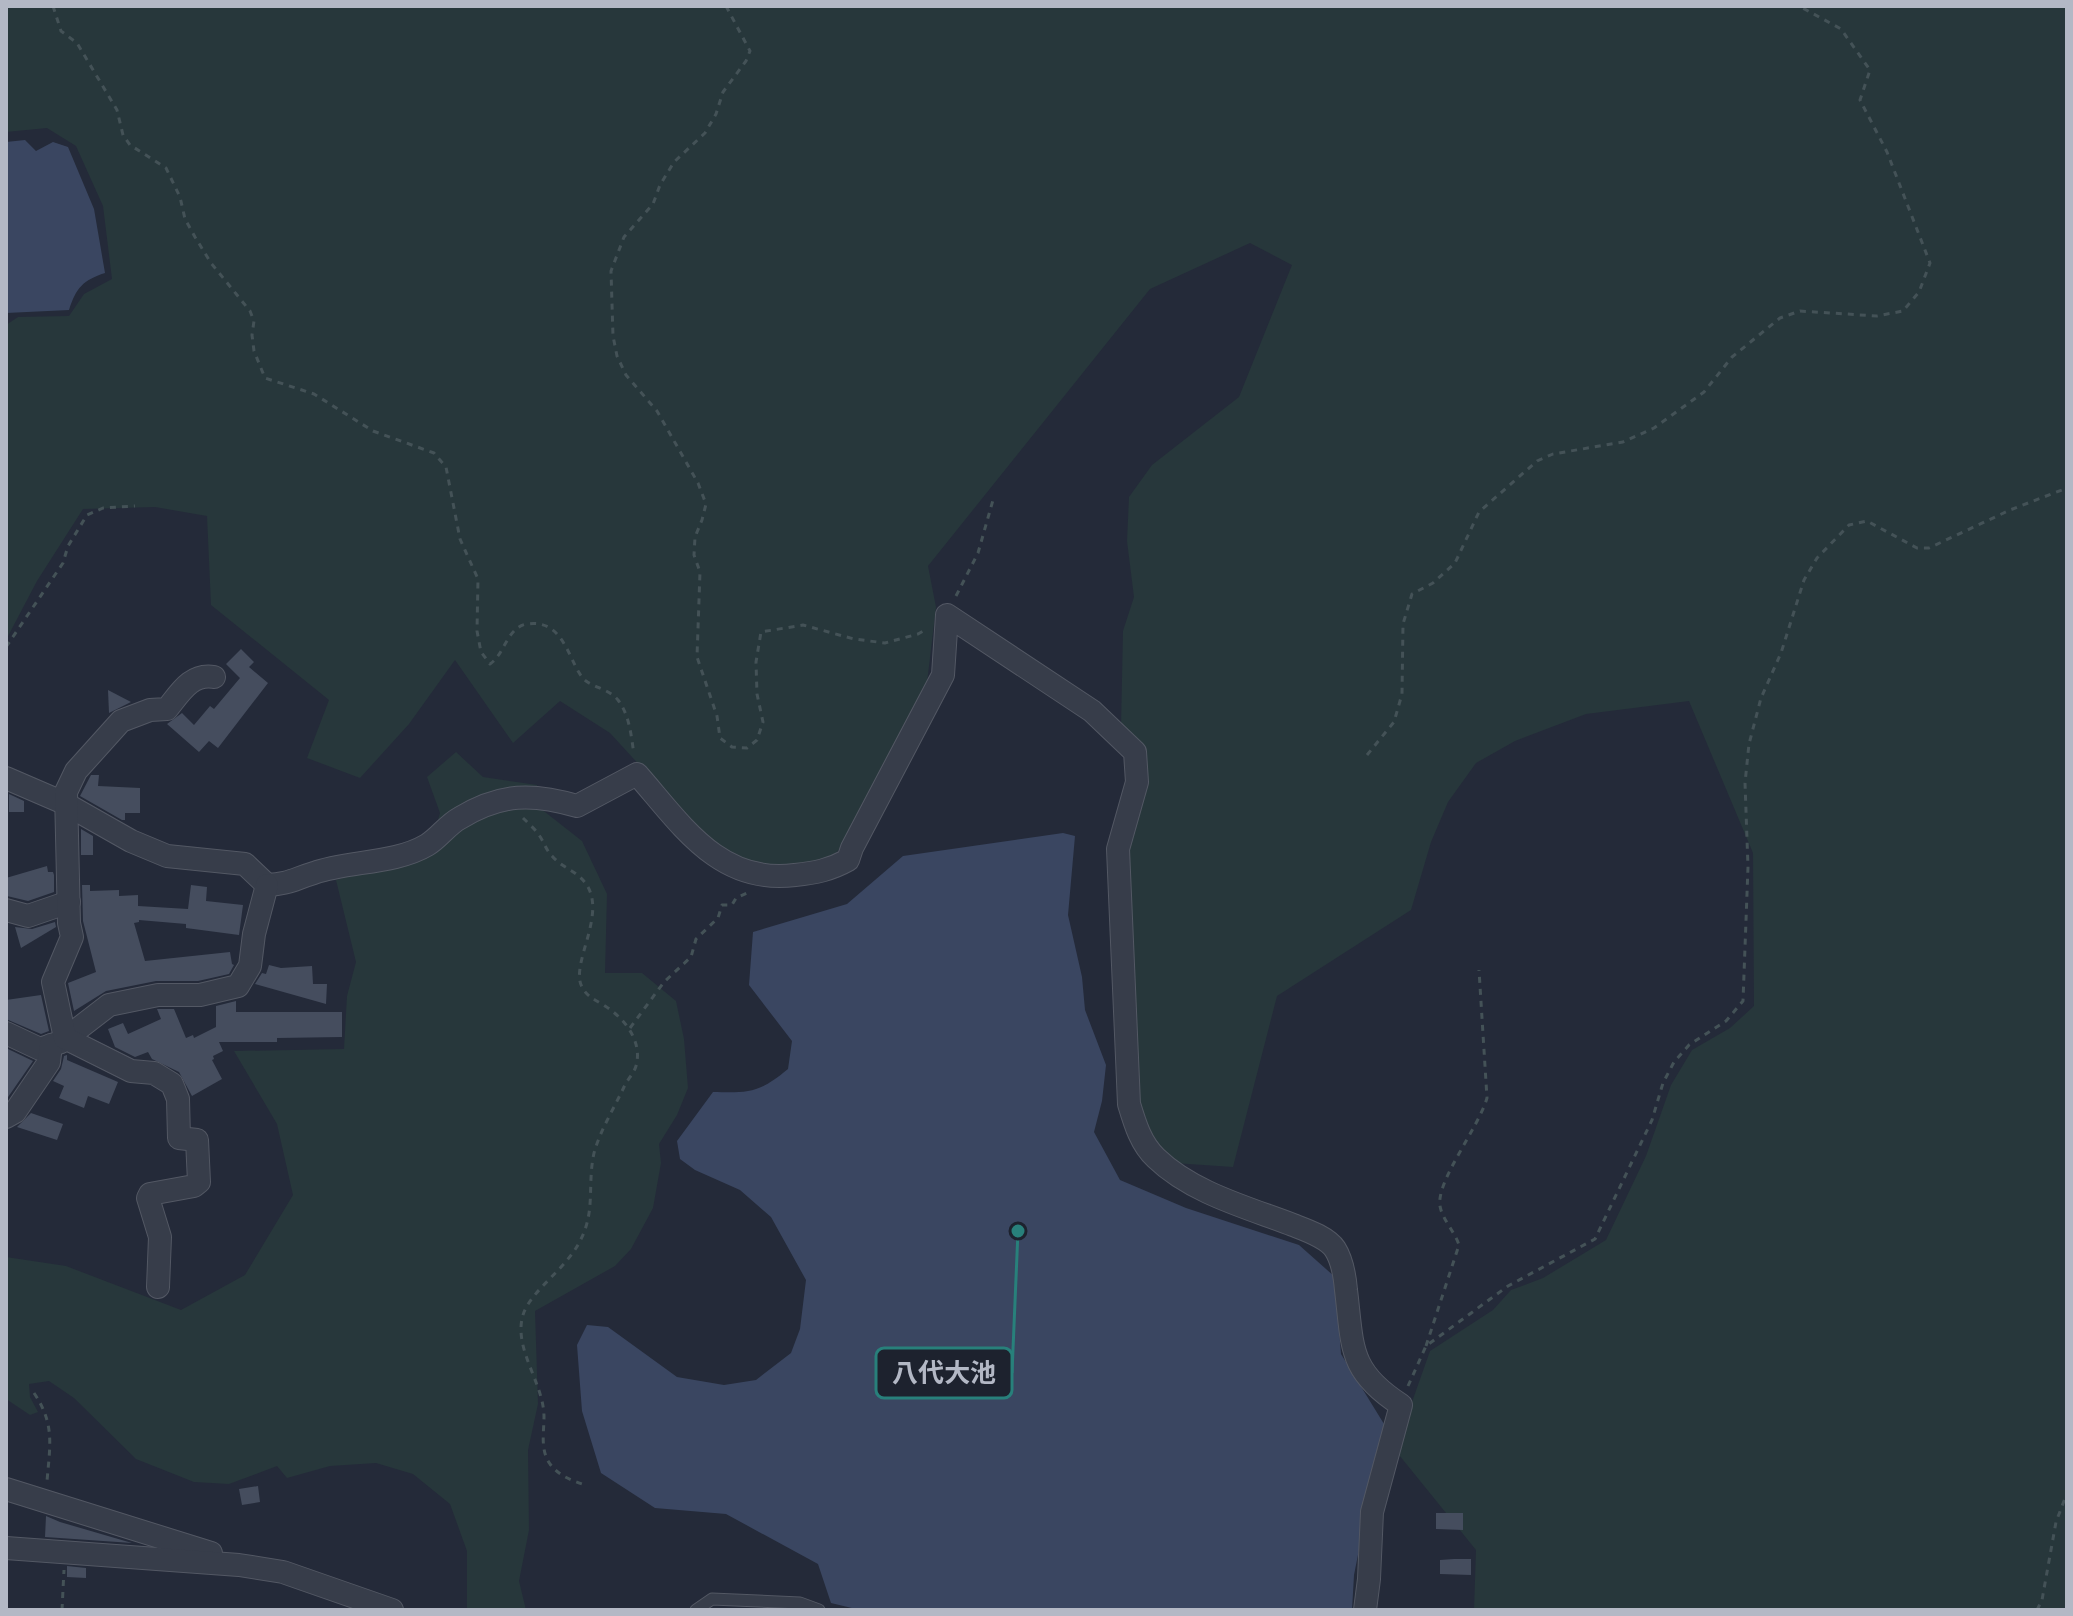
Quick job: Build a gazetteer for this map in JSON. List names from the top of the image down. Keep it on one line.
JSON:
{"places":["八代大池"]}
